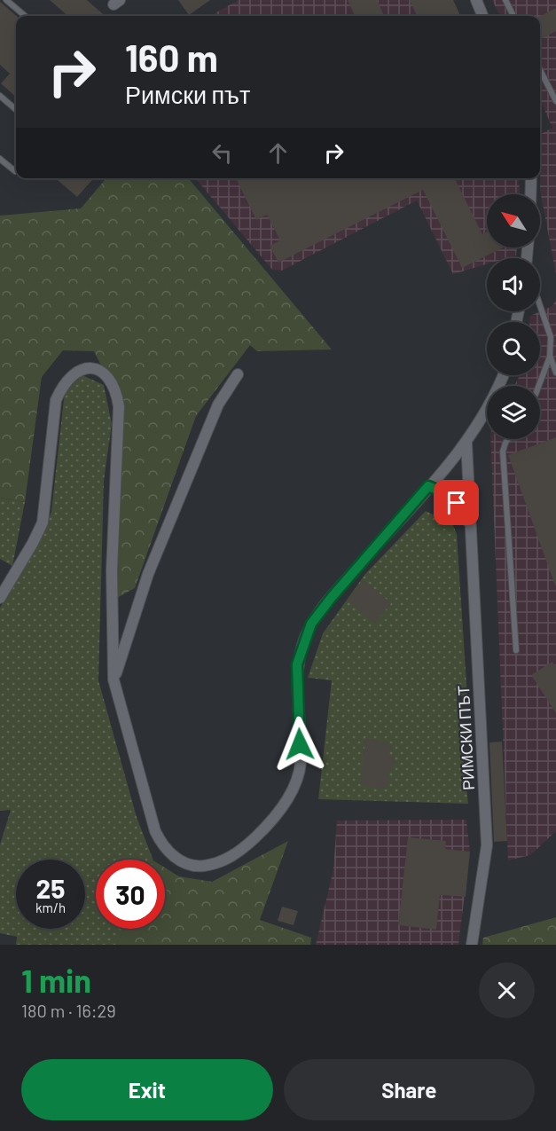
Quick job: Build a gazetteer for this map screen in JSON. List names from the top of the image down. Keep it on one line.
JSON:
{"streets":{"street":["РИМСКИ ПЪТ"]},"north":"top left","page":{"turn":["160 m","Римски път"],"speed":"25 km/h","limit":"30","heading":["1 min","180 m · 16:29"],"buttons":["Exit","Share"]}}
